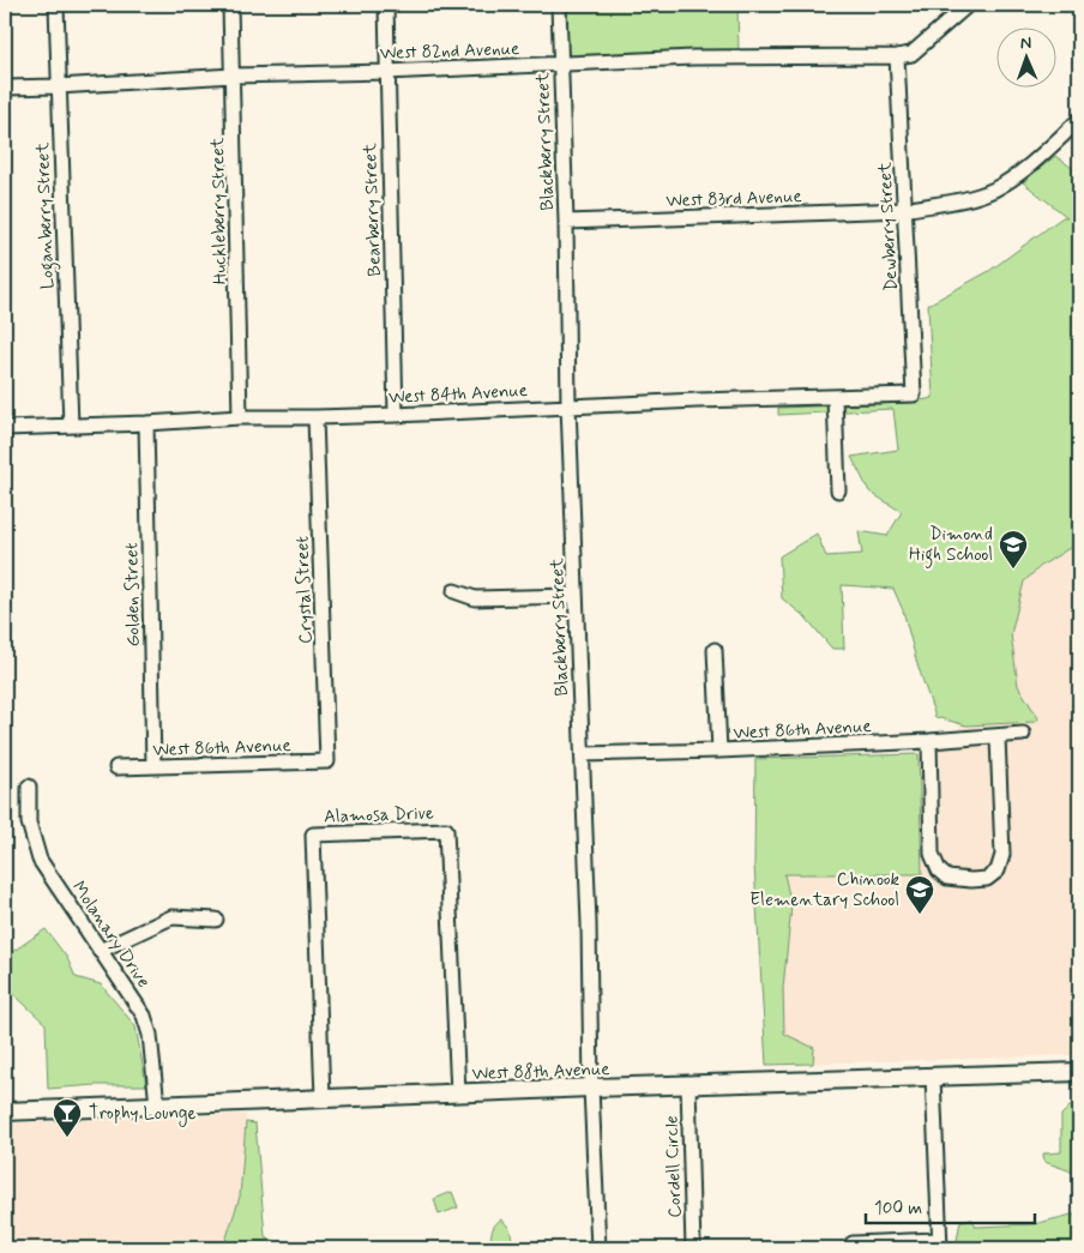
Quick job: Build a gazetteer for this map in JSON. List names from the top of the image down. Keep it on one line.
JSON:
{"streets":{"street":["West 82nd Avenue","Blackberry Street","West 83rd Avenue","Bearberry Street","Huckleberry Street","Loganberry Street","Dewberry Street","West 84th Avenue","Crystal Street","Golden Street","West 86th Avenue","Alamosa Drive","Molanary Drive","West 88th Avenue","Cordell Circle"]},"crossings":[["West 82nd Avenue","Blackberry Street"],["West 82nd Avenue","Bearberry Street"],["West 82nd Avenue","Huckleberry Street"],["West 82nd Avenue","Loganberry Street"],["West 82nd Avenue","Dewberry Street"],["Blackberry Street","West 83rd Avenue"],["Blackberry Street","West 84th Avenue"],["Blackberry Street","West 86th Avenue"],["Blackberry Street","West 88th Avenue"],["West 83rd Avenue","Dewberry Street"],["Bearberry Street","West 84th Avenue"],["Huckleberry Street","West 84th Avenue"],["Loganberry Street","West 84th Avenue"],["Dewberry Street","West 84th Avenue"],["West 84th Avenue","Crystal Street"],["West 84th Avenue","Golden Street"],["Crystal Street","West 86th Avenue"],["Golden Street","West 86th Avenue"],["Alamosa Drive","West 88th Avenue"],["Molanary Drive","West 88th Avenue"],["West 88th Avenue","Cordell Circle"]],"places":{"school or university":["Dimond High School","Chinook Elementary School"],"bar":["Trophy Lounge"]},"scale_bar":"100 m","north":"top"}
